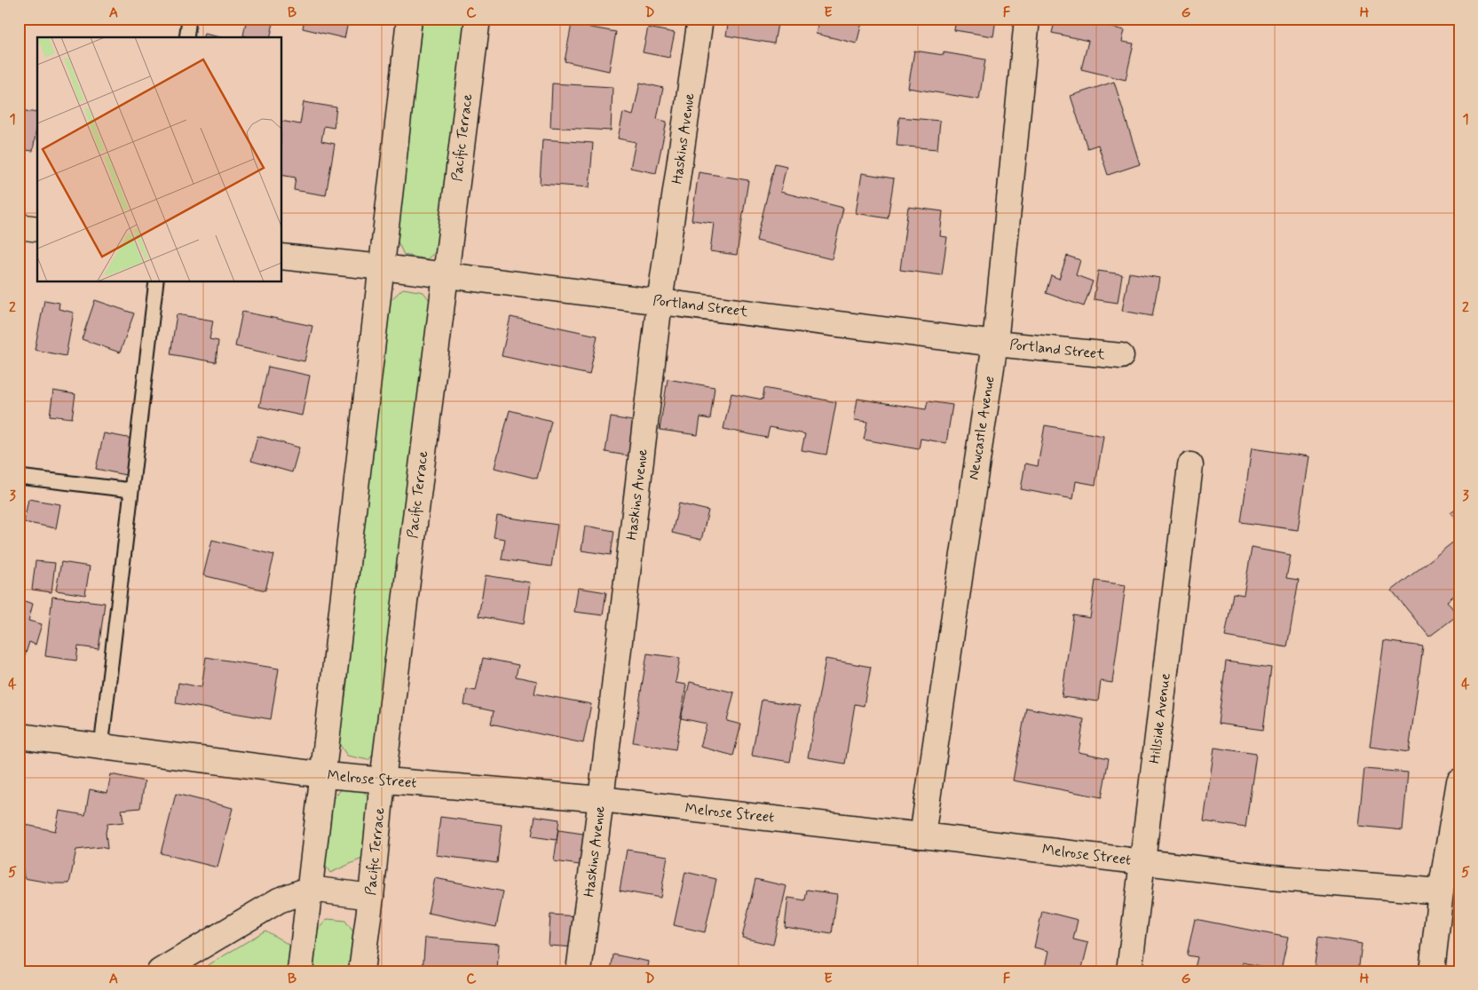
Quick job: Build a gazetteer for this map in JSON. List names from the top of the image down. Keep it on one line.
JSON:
{"streets":{"street":["Pacific Terrace","Haskins Avenue","Portland Street","Newcastle Avenue","Hillside Avenue","Melrose Street"]},"crossings":[["Pacific Terrace","Portland Street"],["Pacific Terrace","Melrose Street"],["Haskins Avenue","Portland Street"],["Haskins Avenue","Melrose Street"],["Portland Street","Newcastle Avenue"],["Newcastle Avenue","Melrose Street"],["Hillside Avenue","Melrose Street"]],"grid":{"columns":["A","B","C","D","E","F","G","H"],"rows":["1","2","3","4","5"]}}
